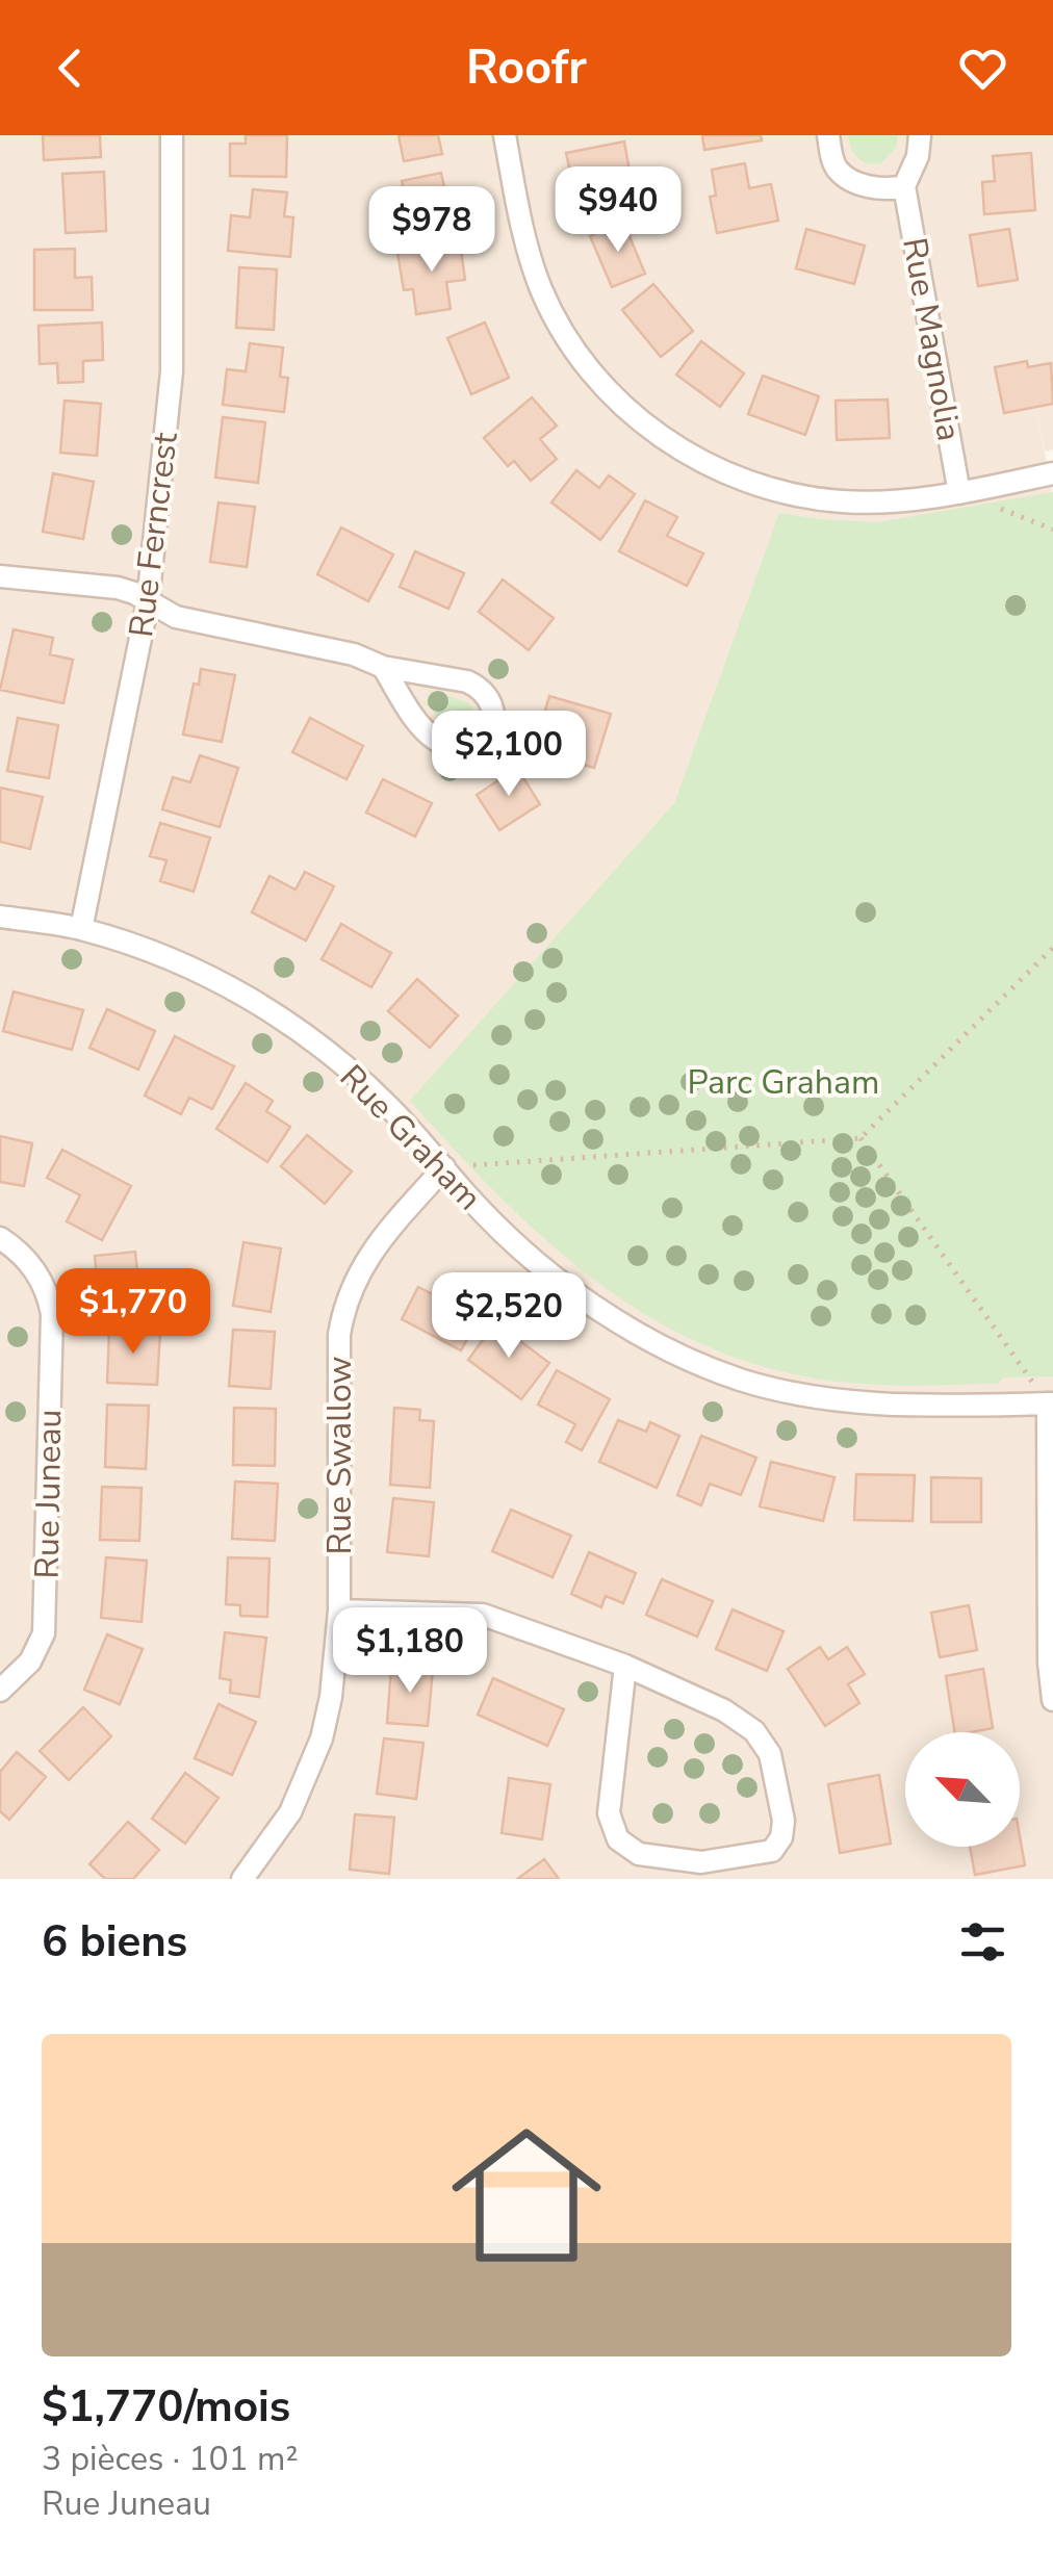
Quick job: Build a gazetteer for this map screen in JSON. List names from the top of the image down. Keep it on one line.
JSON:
{"streets":{"street":["Rue Magnolia","Rue Ferncrest","Rue Graham","Rue Swallow","Rue Juneau"]},"crossings":[["Rue Ferncrest","Rue Graham"],["Rue Graham","Rue Swallow"]],"parks":["Parc Graham"],"north":"top left","page":{"header":"Roofr","price":["$940","$978","$2,100","$1,770","$2,520","$1,180"],"heading":"6 biens","list":[{"name":"$1,770/mois","note":"3 pièces · 101 m² · Rue Juneau"}]}}
